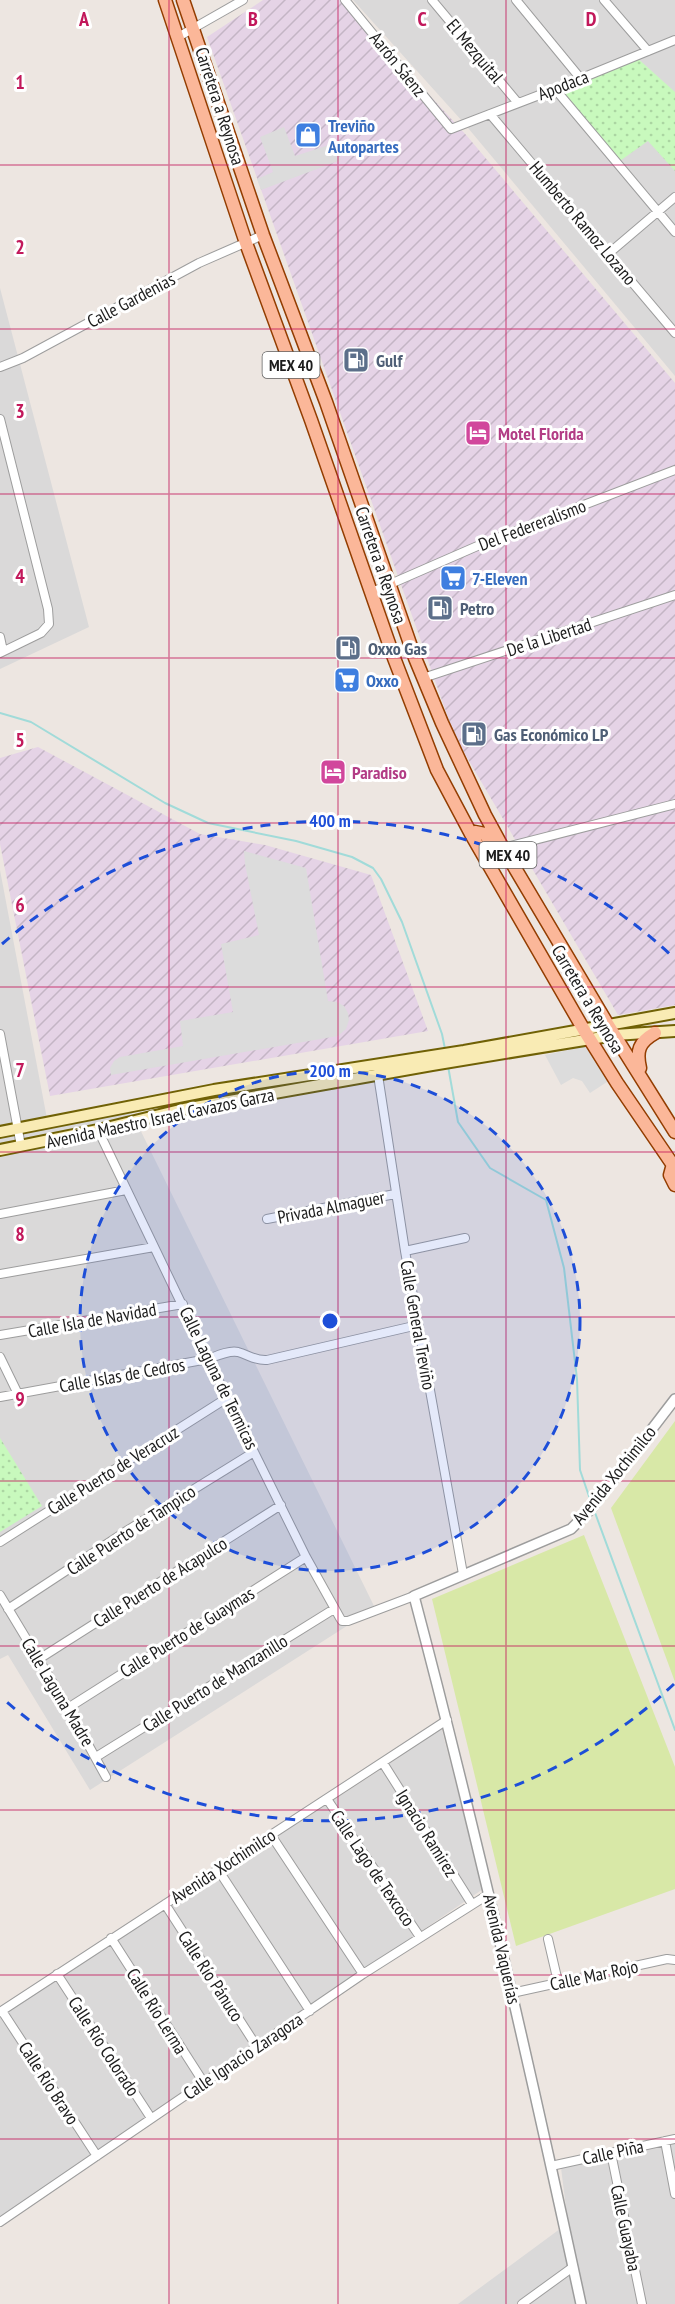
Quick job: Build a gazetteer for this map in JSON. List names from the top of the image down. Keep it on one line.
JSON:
{"streets":{"main road":["Carretera a Reynosa","MEX 40","Avenida Maestro Israel Cavazos Garza"],"street":["El Mezquital","Aarón Sáenz","Apodaca","Humberto Ramoz Lozano","Calle Gardenias","Del Federeralismo","De la Libertad","Privada Almaguer","Calle Isla de Navidad","Calle General Treviño","Calle Islas de Cedros","Calle Laguna de Termicas","Calle Puerto de Veracruz","Avenida Xochimilco","Calle Puerto de Tampico","Calle Puerto de Acapulco","Calle Puerto de Guaymas","Calle Puerto de Manzanillo","Calle Laguna Madre","Ignacio Ramirez","Calle Lago de Texcoco","Avenida Vaquerías","Calle Mar Rojo","Calle Río Pánuco","Calle Río Lerma","Calle Río Colorado","Calle Ignacio Zaragoza","Calle Río Bravo","Calle Piña","Calle Guayaba"]},"crossings":[["El Mezquital","Apodaca"],["Aarón Sáenz","Apodaca"],["Apodaca","Humberto Ramoz Lozano"],["Carretera a Reynosa","Calle Gardenias"],["Carretera a Reynosa","Del Federeralismo"],["Carretera a Reynosa","De la Libertad"],["Carretera a Reynosa","Avenida Maestro Israel Cavazos Garza"],["Avenida Maestro Israel Cavazos Garza","Calle General Treviño"],["Avenida Maestro Israel Cavazos Garza","Calle Laguna de Termicas"],["Privada Almaguer","Calle General Treviño"],["Calle Isla de Navidad","Calle Laguna de Termicas"],["Calle General Treviño","Calle Islas de Cedros"],["Calle General Treviño","Avenida Xochimilco"],["Calle Islas de Cedros","Calle Laguna de Termicas"],["Calle Laguna de Termicas","Calle Puerto de Veracruz"],["Calle Laguna de Termicas","Avenida Xochimilco"],["Calle Laguna de Termicas","Calle Puerto de Tampico"],["Calle Laguna de Termicas","Calle Puerto de Acapulco"],["Calle Laguna de Termicas","Calle Puerto de Guaymas"],["Calle Laguna de Termicas","Calle Puerto de Manzanillo"],["Avenida Xochimilco","Ignacio Ramirez"],["Avenida Xochimilco","Calle Lago de Texcoco"],["Avenida Xochimilco","Avenida Vaquerías"],["Avenida Xochimilco","Calle Río Pánuco"],["Avenida Xochimilco","Calle Río Lerma"],["Avenida Xochimilco","Calle Río Colorado"],["Avenida Xochimilco","Calle Río Bravo"],["Calle Puerto de Tampico","Calle Laguna Madre"],["Calle Puerto de Acapulco","Calle Laguna Madre"],["Calle Puerto de Guaymas","Calle Laguna Madre"],["Calle Puerto de Manzanillo","Calle Laguna Madre"],["Ignacio Ramirez","Calle Ignacio Zaragoza"],["Calle Lago de Texcoco","Calle Ignacio Zaragoza"],["Avenida Vaquerías","Calle Mar Rojo"],["Avenida Vaquerías","Calle Ignacio Zaragoza"],["Avenida Vaquerías","Calle Piña"],["Calle Río Pánuco","Calle Ignacio Zaragoza"],["Calle Río Lerma","Calle Ignacio Zaragoza"],["Calle Río Colorado","Calle Ignacio Zaragoza"],["Calle Ignacio Zaragoza","Calle Río Bravo"],["Calle Piña","Calle Guayaba"]],"places":{"shop":["Treviño Autopartes"],"fuel station":["Gulf","Petro","Oxxo Gas","Gas Económico LP"],"hotel":["Motel Florida","Paradiso"],"supermarket":["7-Eleven","Oxxo"]},"grid":{"columns":["A","B","C","D"],"rows":["1","2","3","4","5","6","7","8","9"]},"rings":["400 m","200 m"]}
